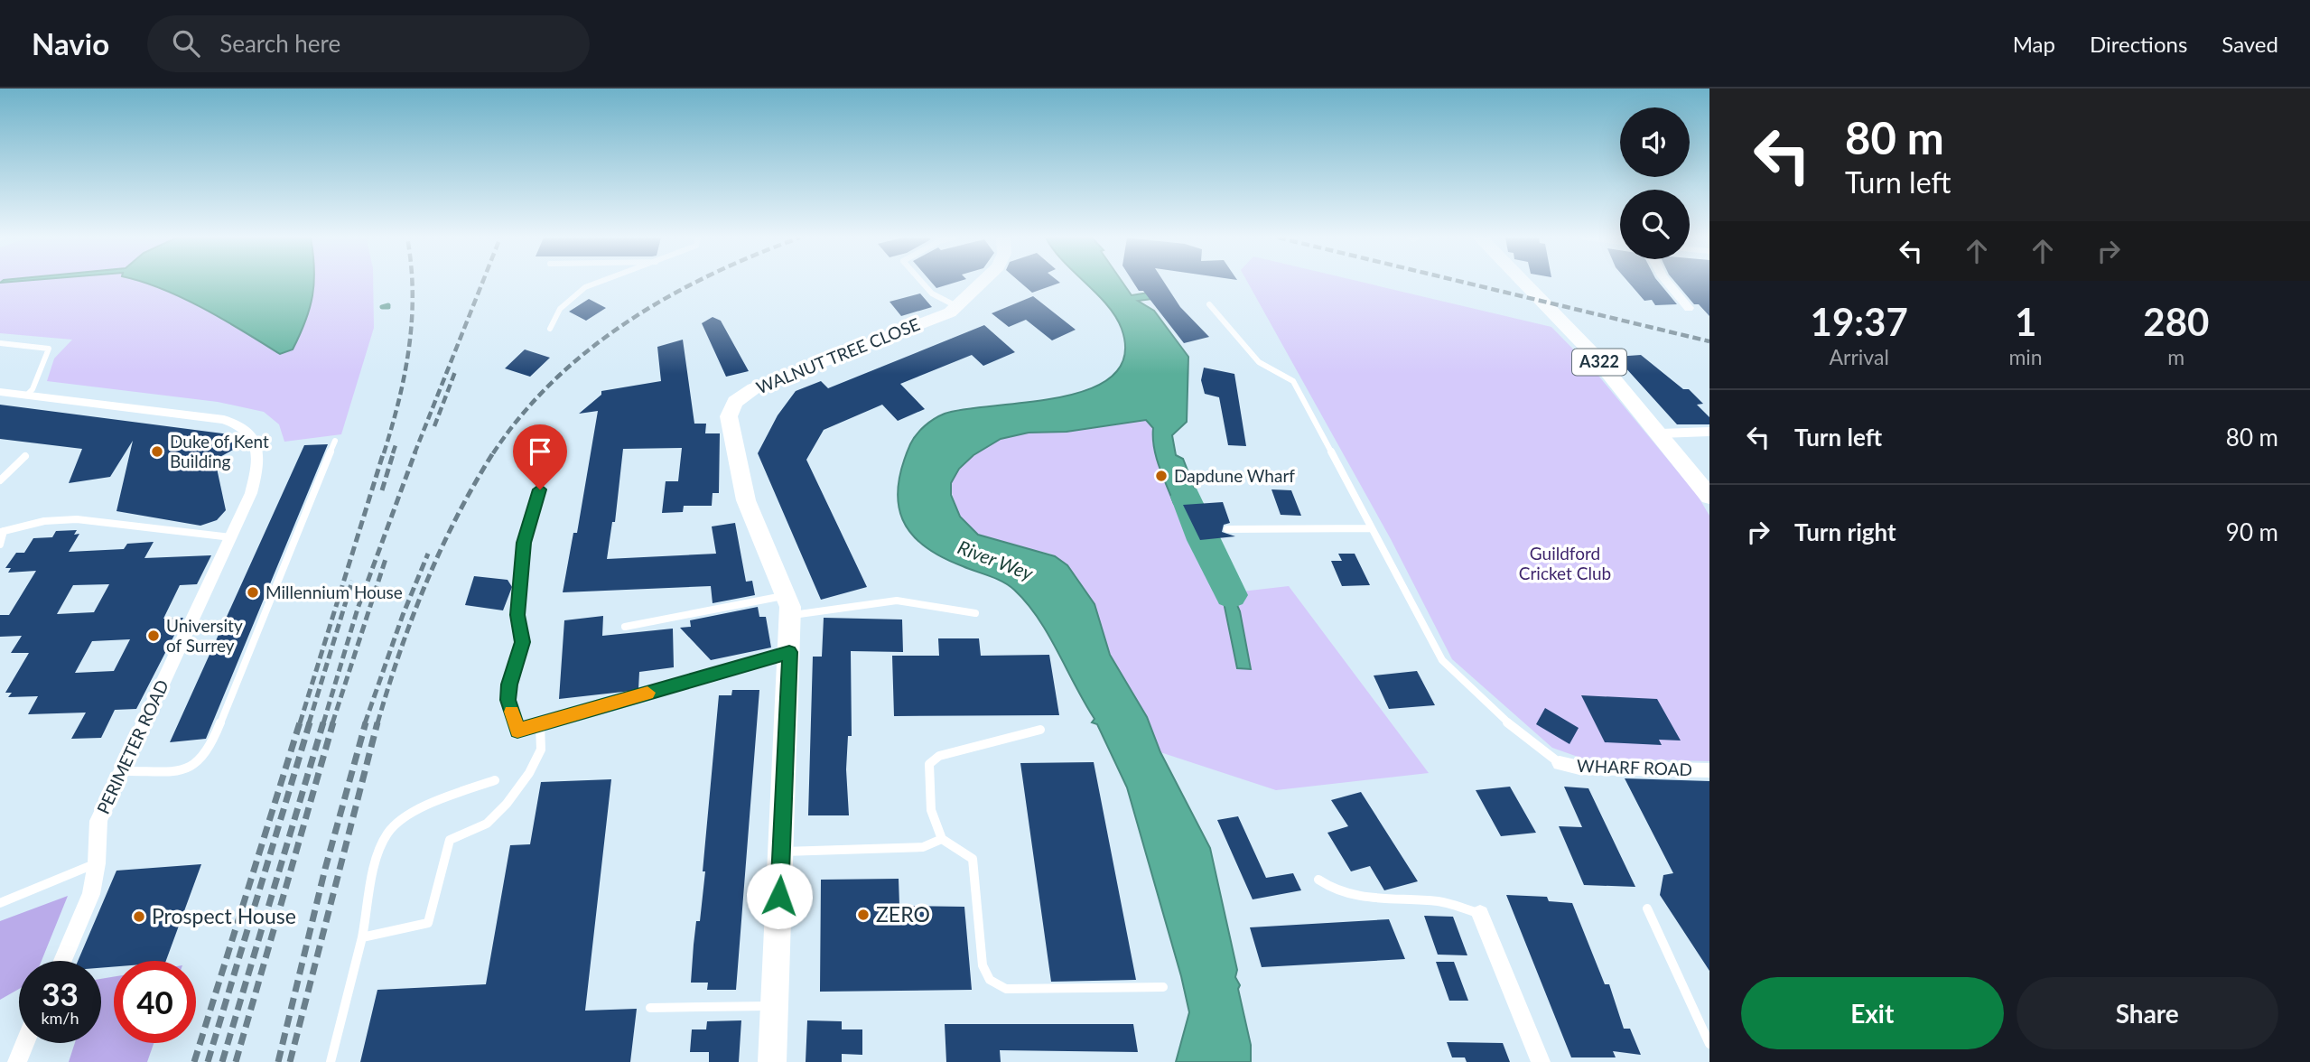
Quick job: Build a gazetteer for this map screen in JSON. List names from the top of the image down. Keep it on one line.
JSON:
{"streets":{"main road":["A322"],"street":["WALNUT TREE CLOSE","PERIMETER ROAD","WHARF ROAD"]},"water":["River Wey"],"parks":["Guildford Cricket Club"],"places":["Duke of Kent Building","Dapdune Wharf","Millennium House","University of Surrey","ZERO","Prospect House"],"page":{"header":"Navio","search":"Search here","nav":["Map","Directions","Saved"],"turn":["80 m","Turn left"],"eta":["19:37","Arrival","1","min","280","m"],"list":[{"name":"Turn left","value":"80 m"},{"name":"Turn right","value":"90 m"}],"speed":"33 km/h","limit":"40","buttons":["Exit","Share"]}}
